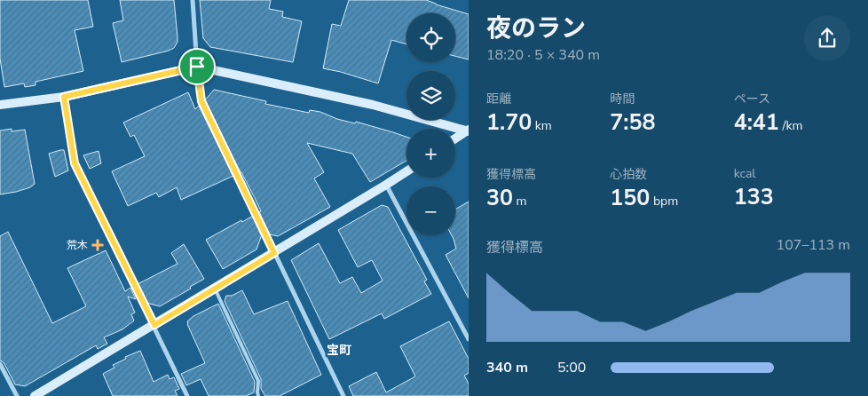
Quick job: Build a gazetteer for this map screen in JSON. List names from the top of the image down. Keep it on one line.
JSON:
{"districts":["宝町"],"places":{"health":["荒木"]},"page":{"heading":["夜のラン","18:20 · 5 × 340 m"],"map_buttons":["+","−"],"stats":[["距離","1.70 km"],["時間","7:58"],["ペース","4:41 /km"],["獲得標高","30 m"],["心拍数","150 bpm"],["kcal","133"]],"chart":["獲得標高","107–113 m"],"list":[{"name":"340 m","note":"5:00"}]}}
